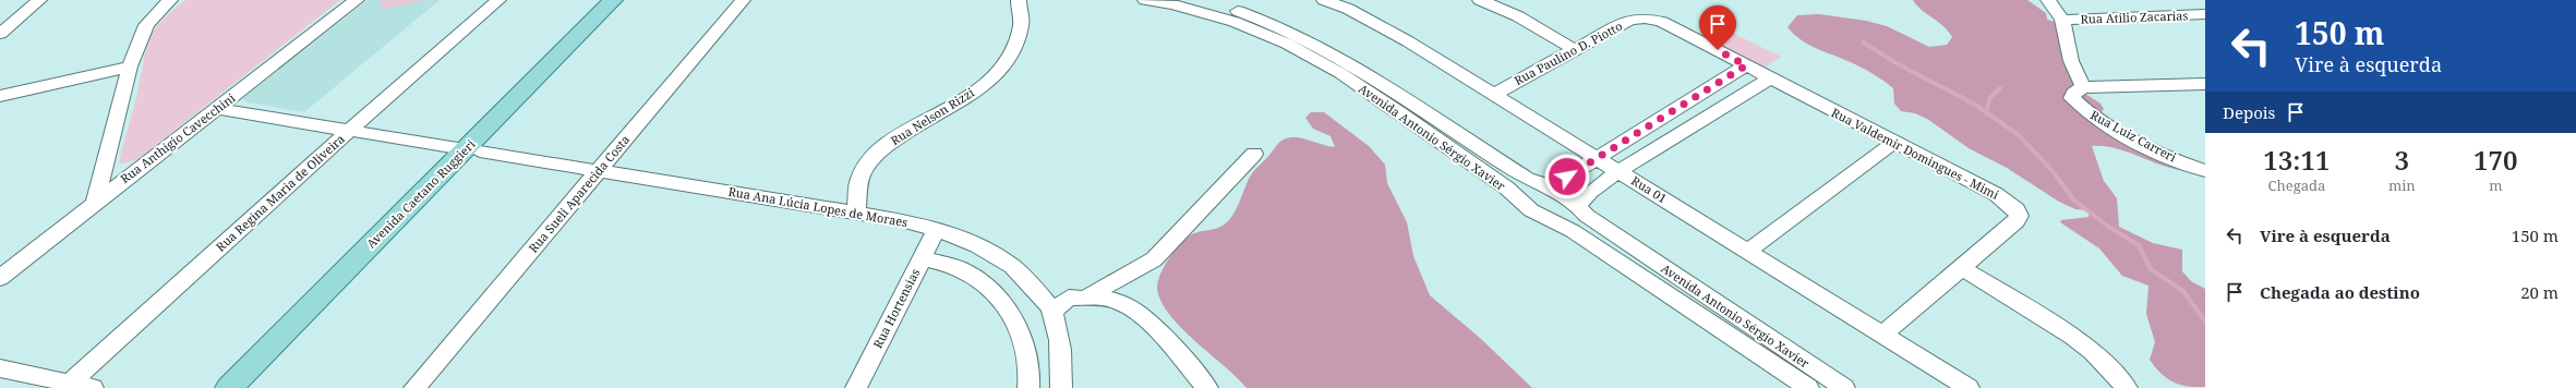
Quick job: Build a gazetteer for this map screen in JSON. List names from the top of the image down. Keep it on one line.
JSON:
{"streets":{"main road":["Avenida Caetano Ruggieri"],"street":["Rua Atilio Zacarias","Rua Paulino D. Piotto","Rua Nelson Rizzi","Rua Luiz Carreri","Avenida Antonio Sérgio Xavier","Rua Anthigio Cavecchini","Rua Valdemir Domingues - Mimi","Rua 01","Rua Regina Maria de Oliveira","Rua Sueli Aparecida Costa","Rua Ana Lúcia Lopes de Moraes","Rua Hortensias"]},"crossings":[["Rua Paulino D. Piotto","Rua Valdemir Domingues - Mimi"],["Rua Paulino D. Piotto","Rua 01"],["Rua Nelson Rizzi","Rua Ana Lúcia Lopes de Moraes"],["Rua Anthigio Cavecchini","Rua Ana Lúcia Lopes de Moraes"],["Rua Valdemir Domingues - Mimi","Rua 01"],["Rua Regina Maria de Oliveira","Rua Ana Lúcia Lopes de Moraes"],["Avenida Caetano Ruggieri","Rua Ana Lúcia Lopes de Moraes"],["Rua Sueli Aparecida Costa","Rua Ana Lúcia Lopes de Moraes"],["Rua Ana Lúcia Lopes de Moraes","Rua Hortensias"]],"page":{"turn":["150 m","Vire à esquerda"],"then":"Depois","eta":["13:11","Chegada","3","min","170","m"],"list":[{"name":"Vire à esquerda","value":"150 m"},{"name":"Chegada ao destino","value":"20 m"}]}}
